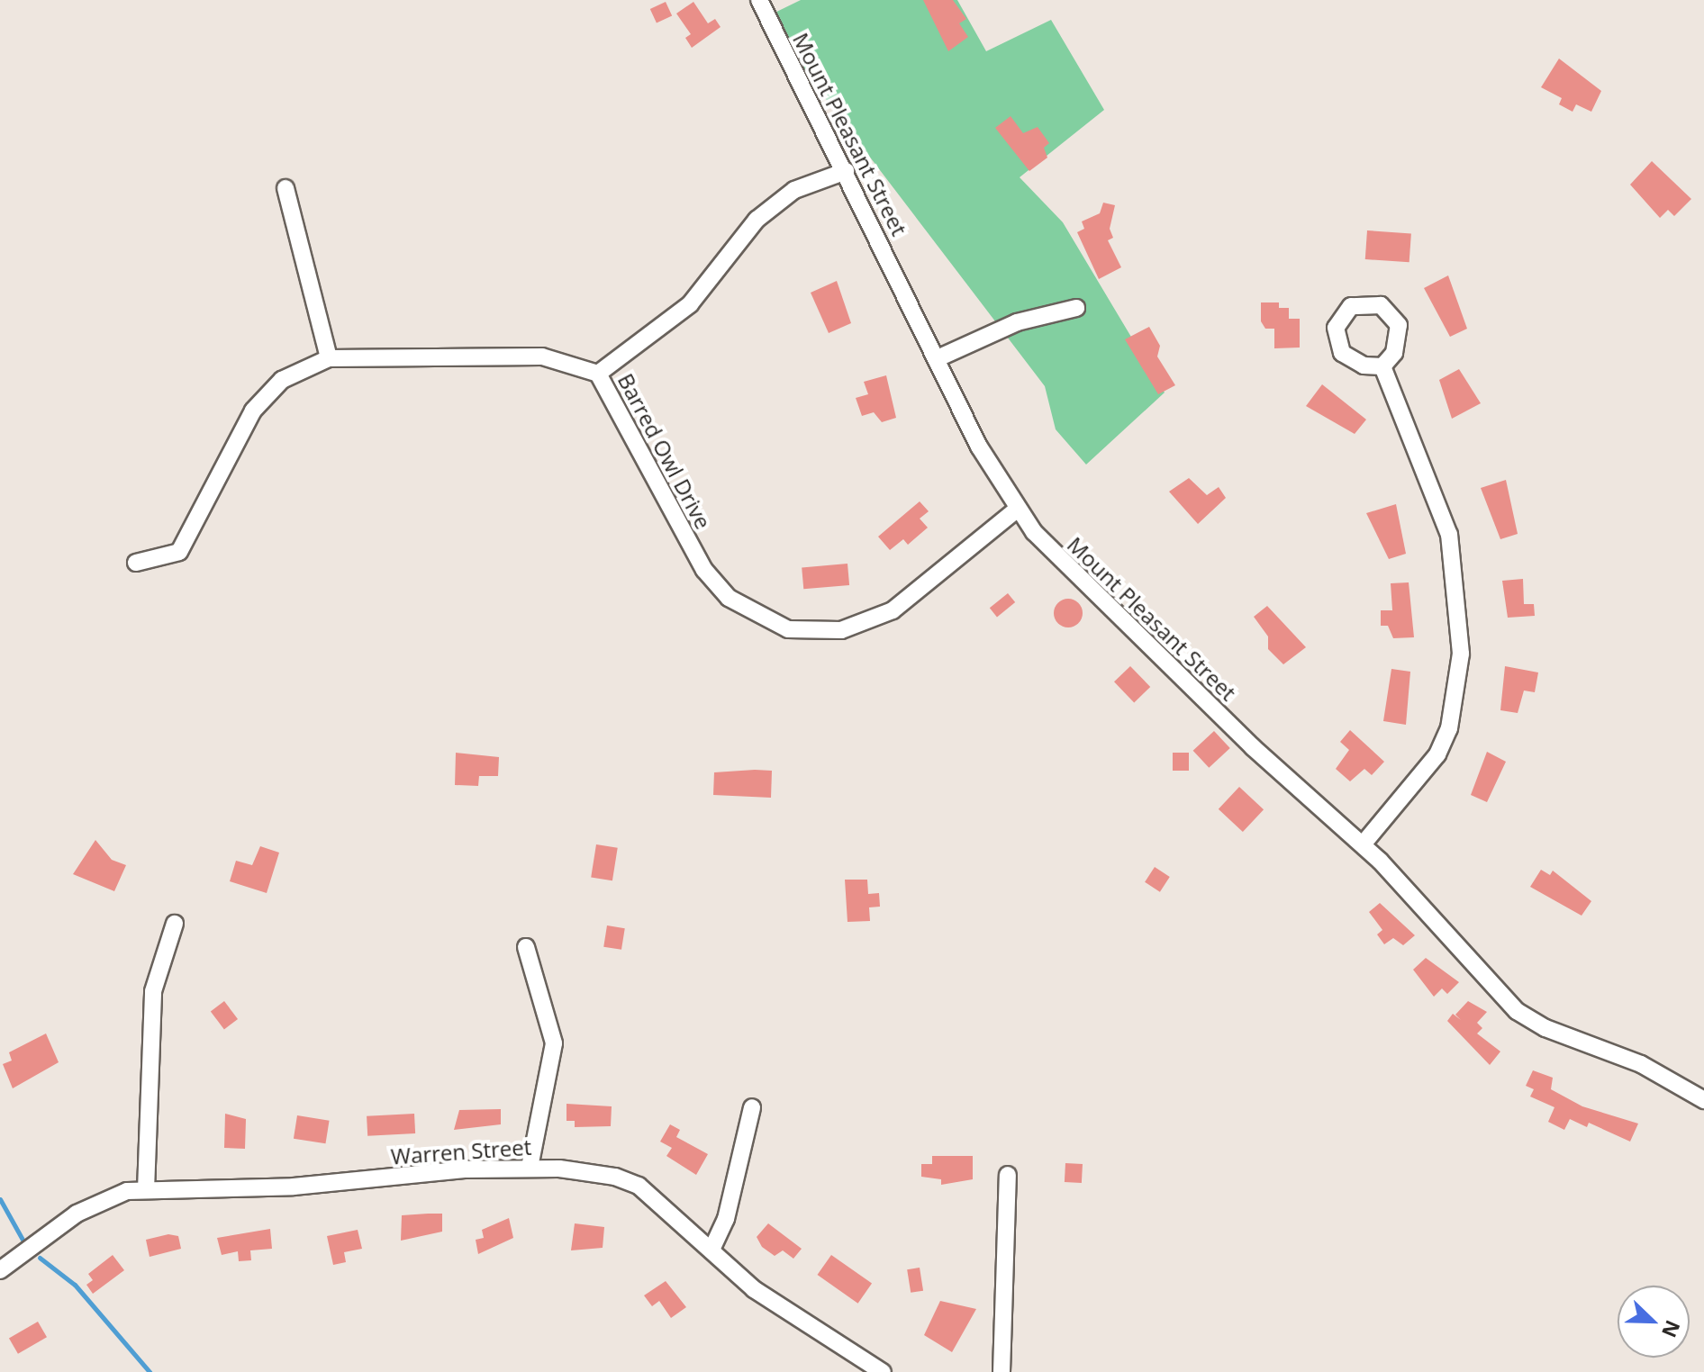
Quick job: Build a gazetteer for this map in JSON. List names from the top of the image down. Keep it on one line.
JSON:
{"streets":{"street":["Mount Pleasant Street","Barred Owl Drive","Warren Street"]},"crossings":[["Mount Pleasant Street","Barred Owl Drive"]],"north":"bottom right"}
